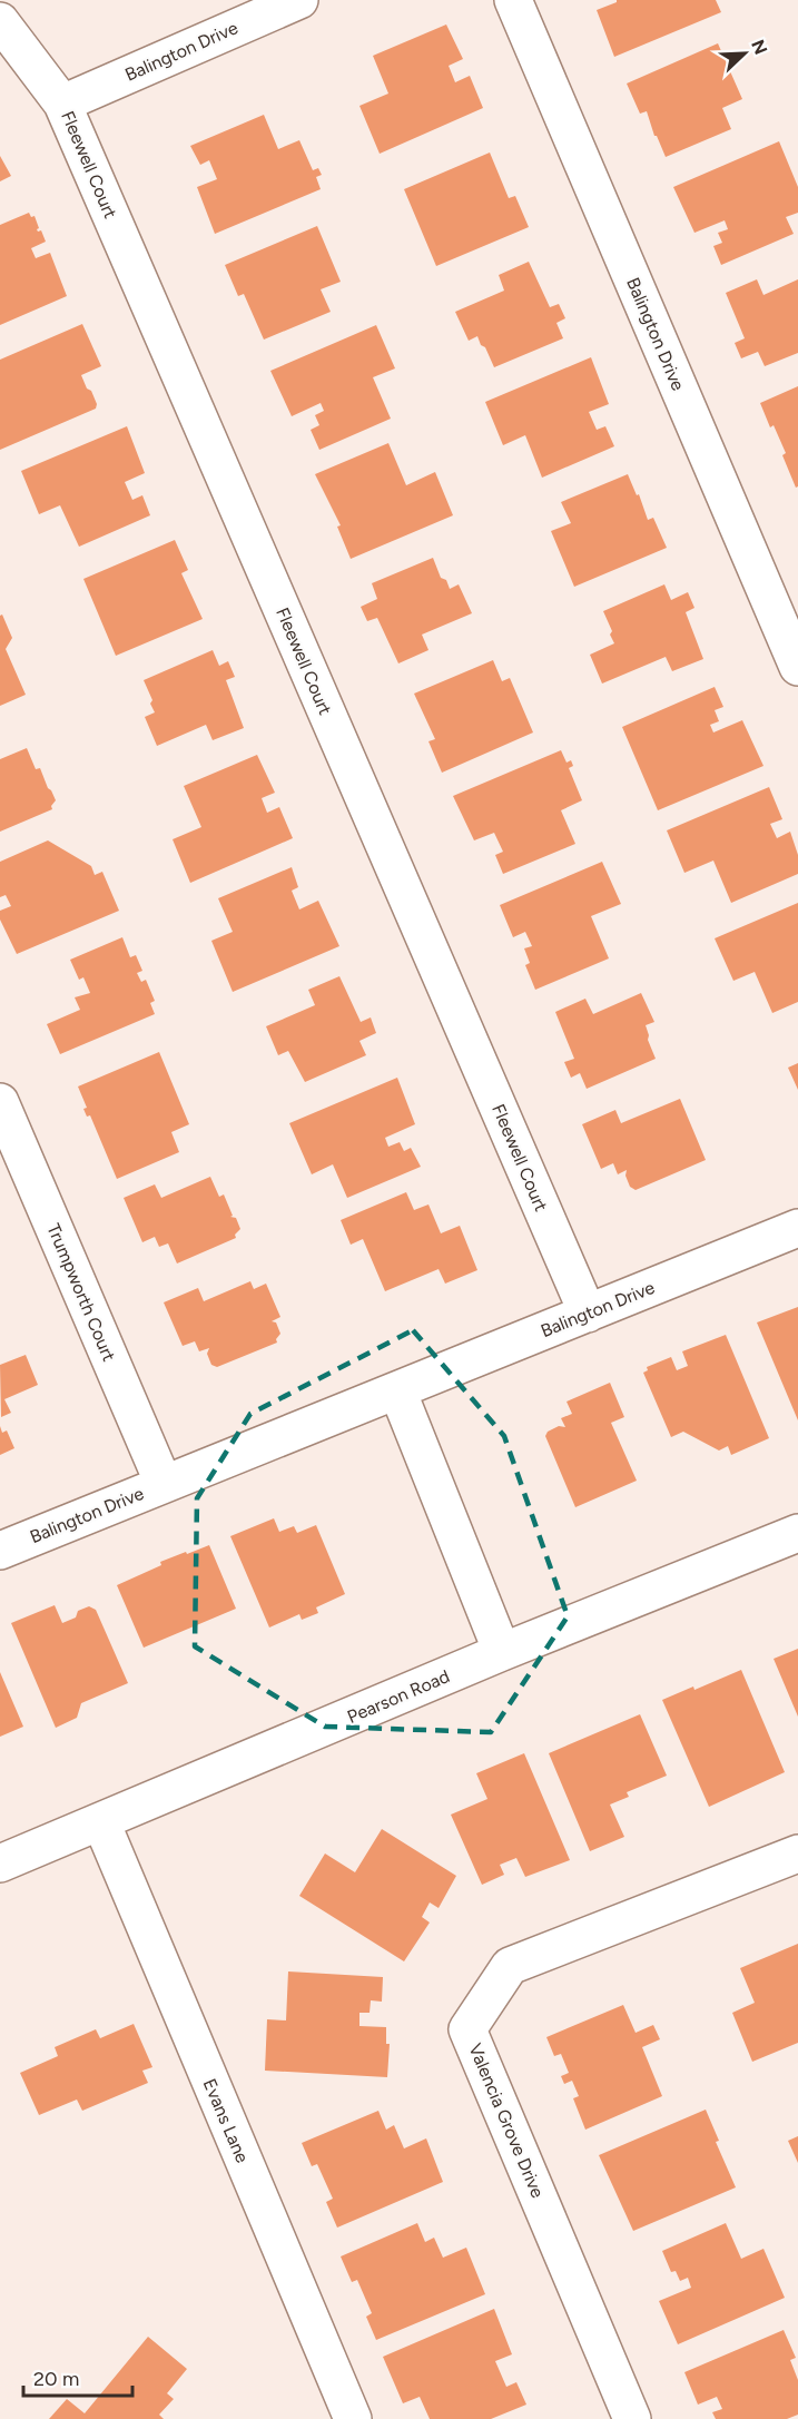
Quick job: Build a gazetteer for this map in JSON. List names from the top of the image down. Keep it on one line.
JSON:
{"streets":{"street":["Balington Drive","Fleewell Court","Trumpworth Court","Pearson Road","Evans Lane","Valencia Grove Drive"]},"crossings":[["Balington Drive","Fleewell Court"],["Balington Drive","Trumpworth Court"],["Pearson Road","Evans Lane"]],"scale_bar":"20 m","north":"top right"}
